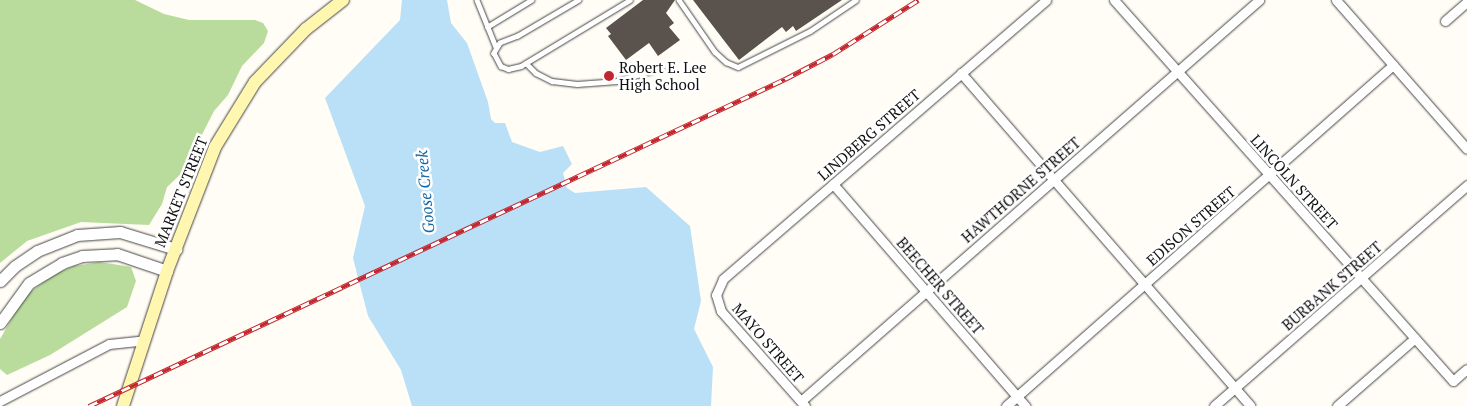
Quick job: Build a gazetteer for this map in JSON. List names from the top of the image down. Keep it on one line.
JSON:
{"streets":{"main road":["MARKET STREET"],"street":["LINDBERG STREET","LINCOLN STREET","HAWTHORNE STREET","EDISON STREET","BEECHER STREET","BURBANK STREET","MAYO STREET"]},"crossings":[["LINDBERG STREET","BEECHER STREET"],["LINDBERG STREET","MAYO STREET"],["LINCOLN STREET","HAWTHORNE STREET"],["LINCOLN STREET","EDISON STREET"],["LINCOLN STREET","BURBANK STREET"],["HAWTHORNE STREET","BEECHER STREET"],["HAWTHORNE STREET","MAYO STREET"],["EDISON STREET","BEECHER STREET"]],"water":["Goose Creek"],"places":["Robert E. Lee High School"]}
